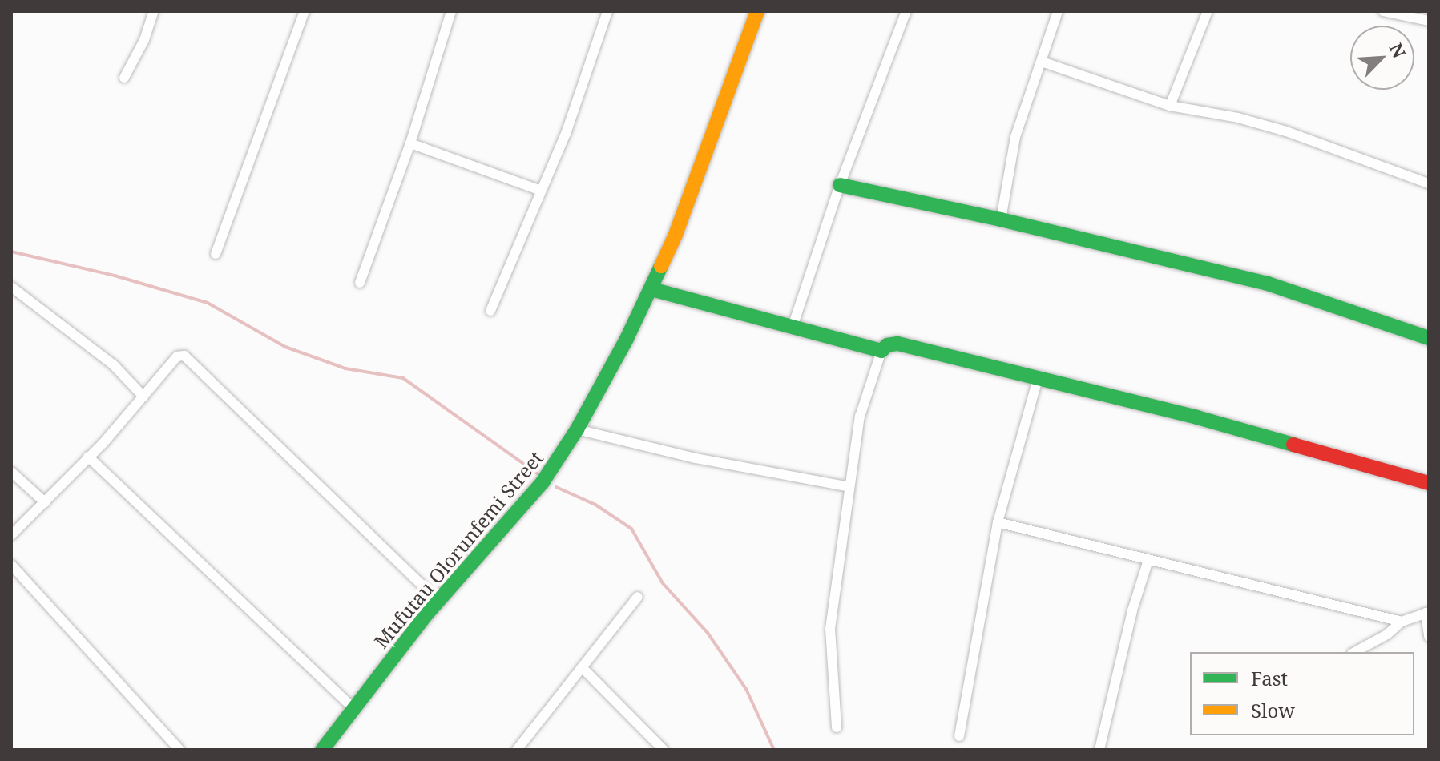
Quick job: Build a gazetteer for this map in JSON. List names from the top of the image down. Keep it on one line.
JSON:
{"streets":{"street":["Mufutau Olorunfemi Street"]},"legend":["Fast","Slow"],"north":"top right"}
